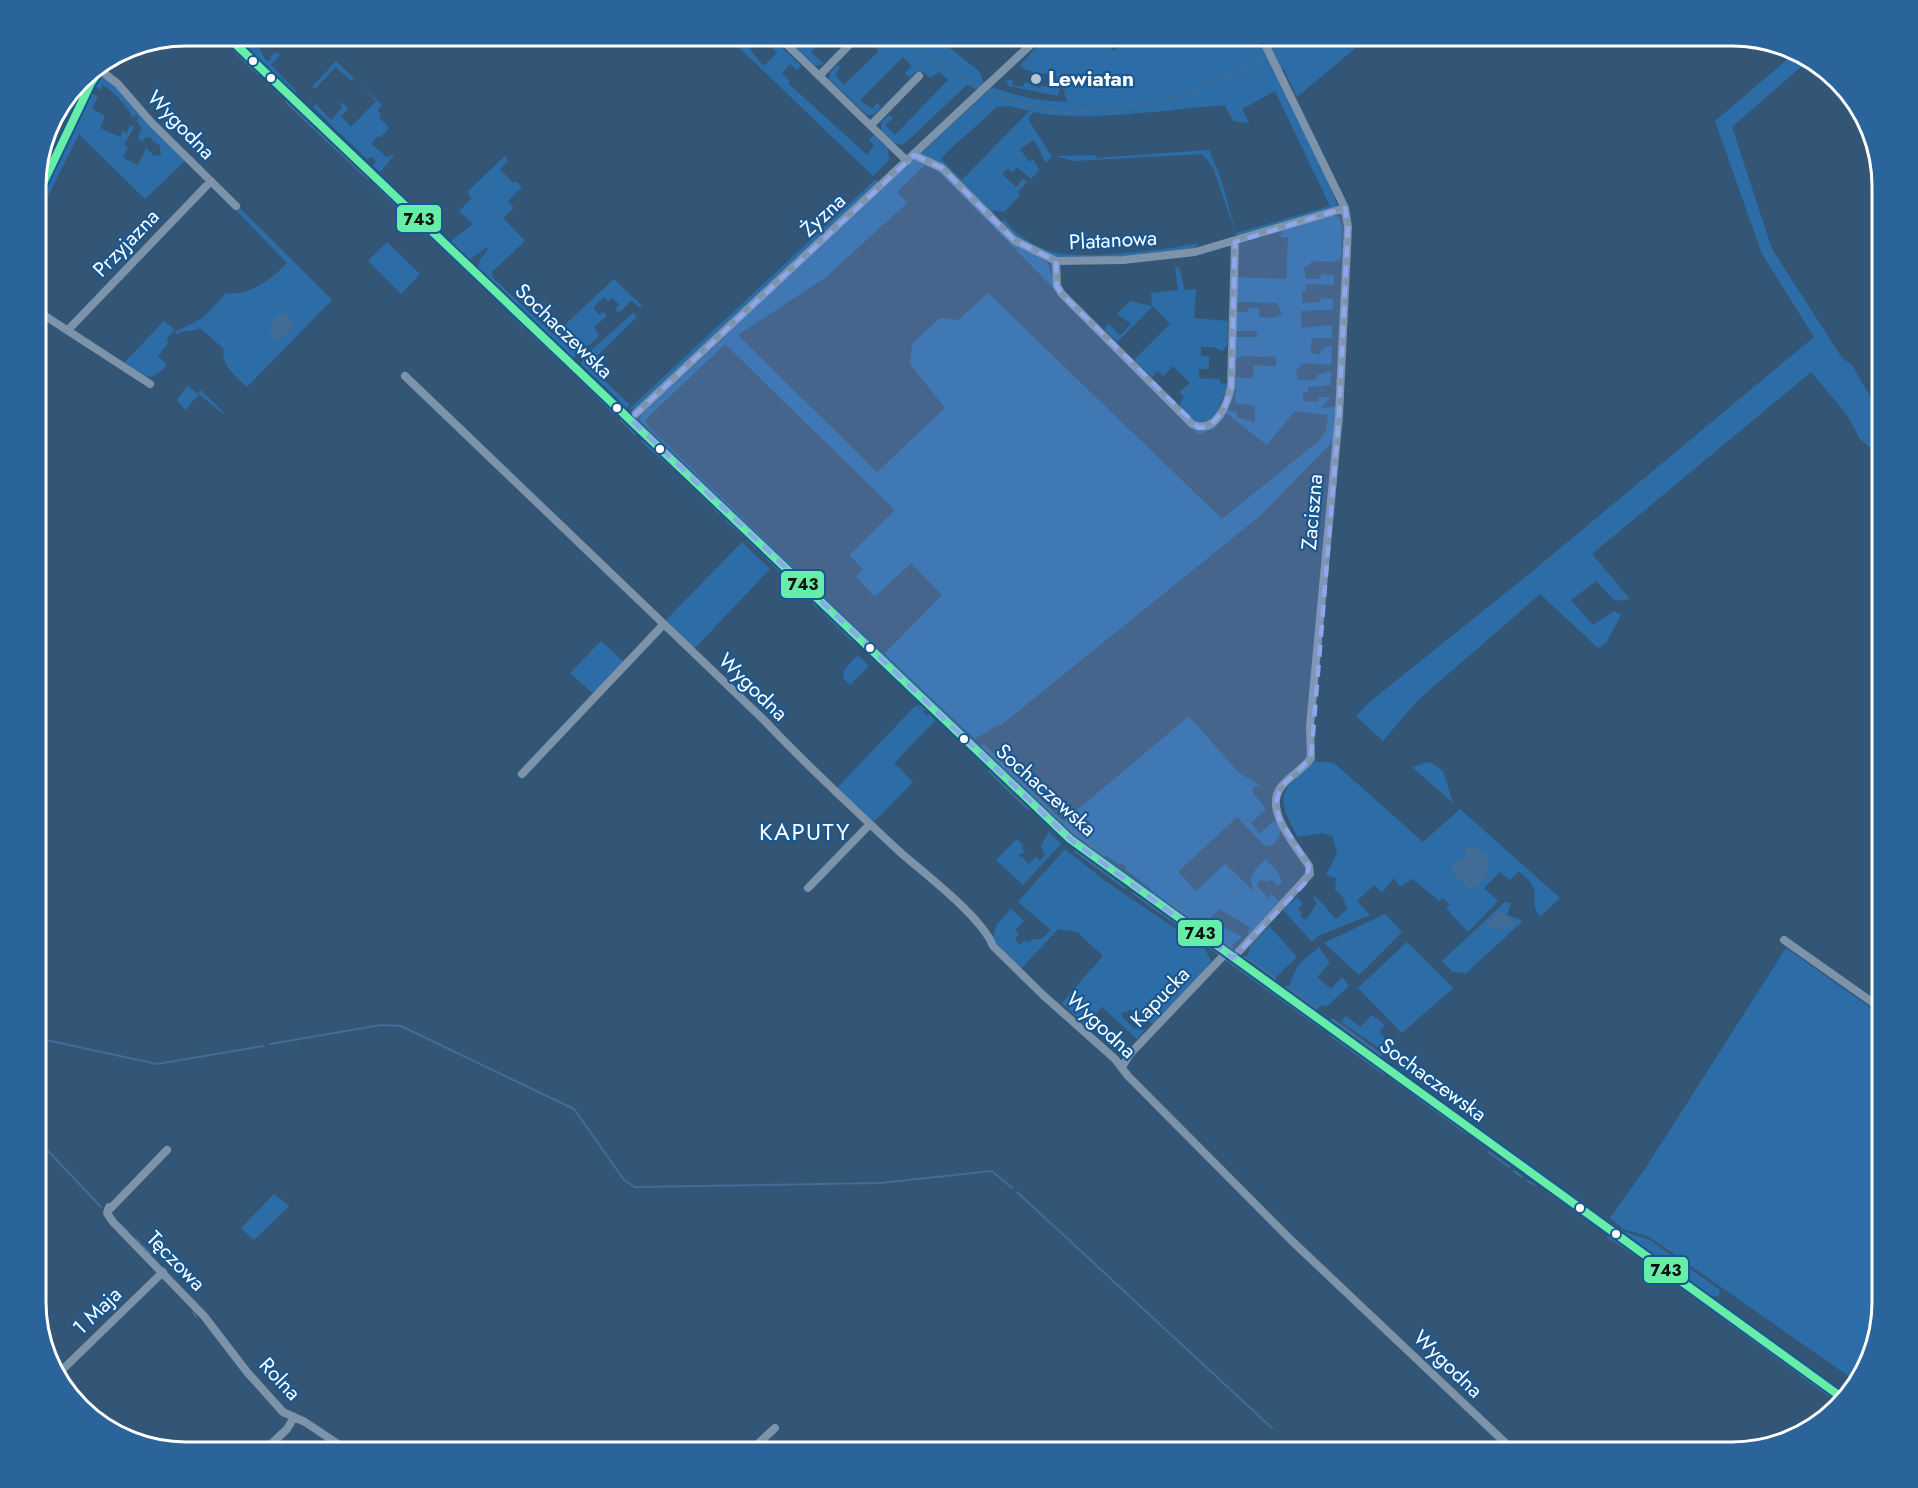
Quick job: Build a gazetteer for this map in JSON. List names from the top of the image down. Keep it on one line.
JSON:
{"streets":{"street":["Wygodna","Żyzna","Platanowa","Przyjazna","Sochaczewska","Zaciszna","Kapucka","Tęczowa","1 Maja","Rolna"]},"crossings":[["Wygodna","Przyjazna"],["Wygodna","Kapucka"],["Żyzna","Platanowa"],["Żyzna","Sochaczewska"],["Platanowa","Zaciszna"],["Sochaczewska","Zaciszna"],["Sochaczewska","Kapucka"],["Zaciszna","Kapucka"],["Tęczowa","1 Maja"],["Tęczowa","Rolna"]],"districts":["KAPUTY"],"places":["Lewiatan"],"lines":["transit line 743"]}
